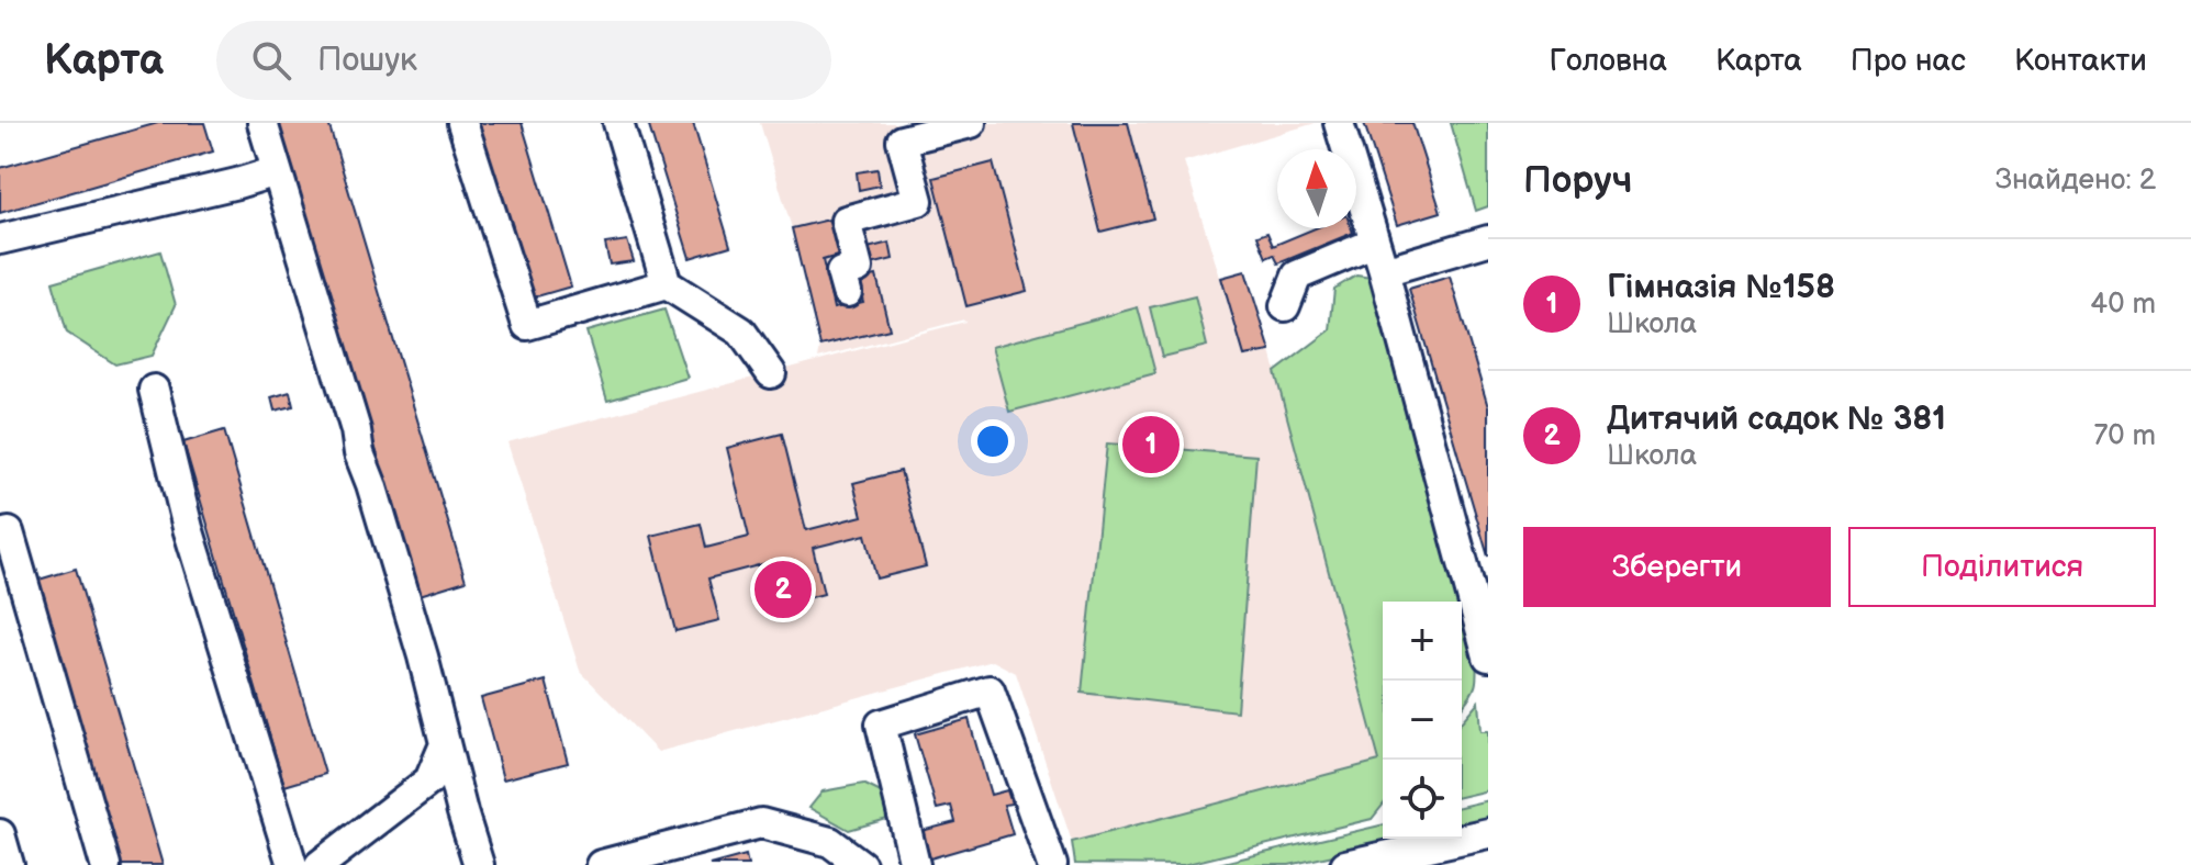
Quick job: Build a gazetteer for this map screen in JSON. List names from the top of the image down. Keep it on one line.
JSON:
{"north":"top","page":{"header":"Карта","search":"Пошук","nav":["Головна","Карта","Про нас","Контакти"],"heading":["Поруч","Знайдено: 2"],"list":[{"mark":"1","name":"Гімназія №158","note":"Школа","value":"40 m"},{"mark":"2","name":"Дитячий садок № 381","note":"Школа","value":"70 m"}],"pins":["1","2"],"buttons":["Зберегти","Поділитися"],"map_buttons":["+","−"]}}
